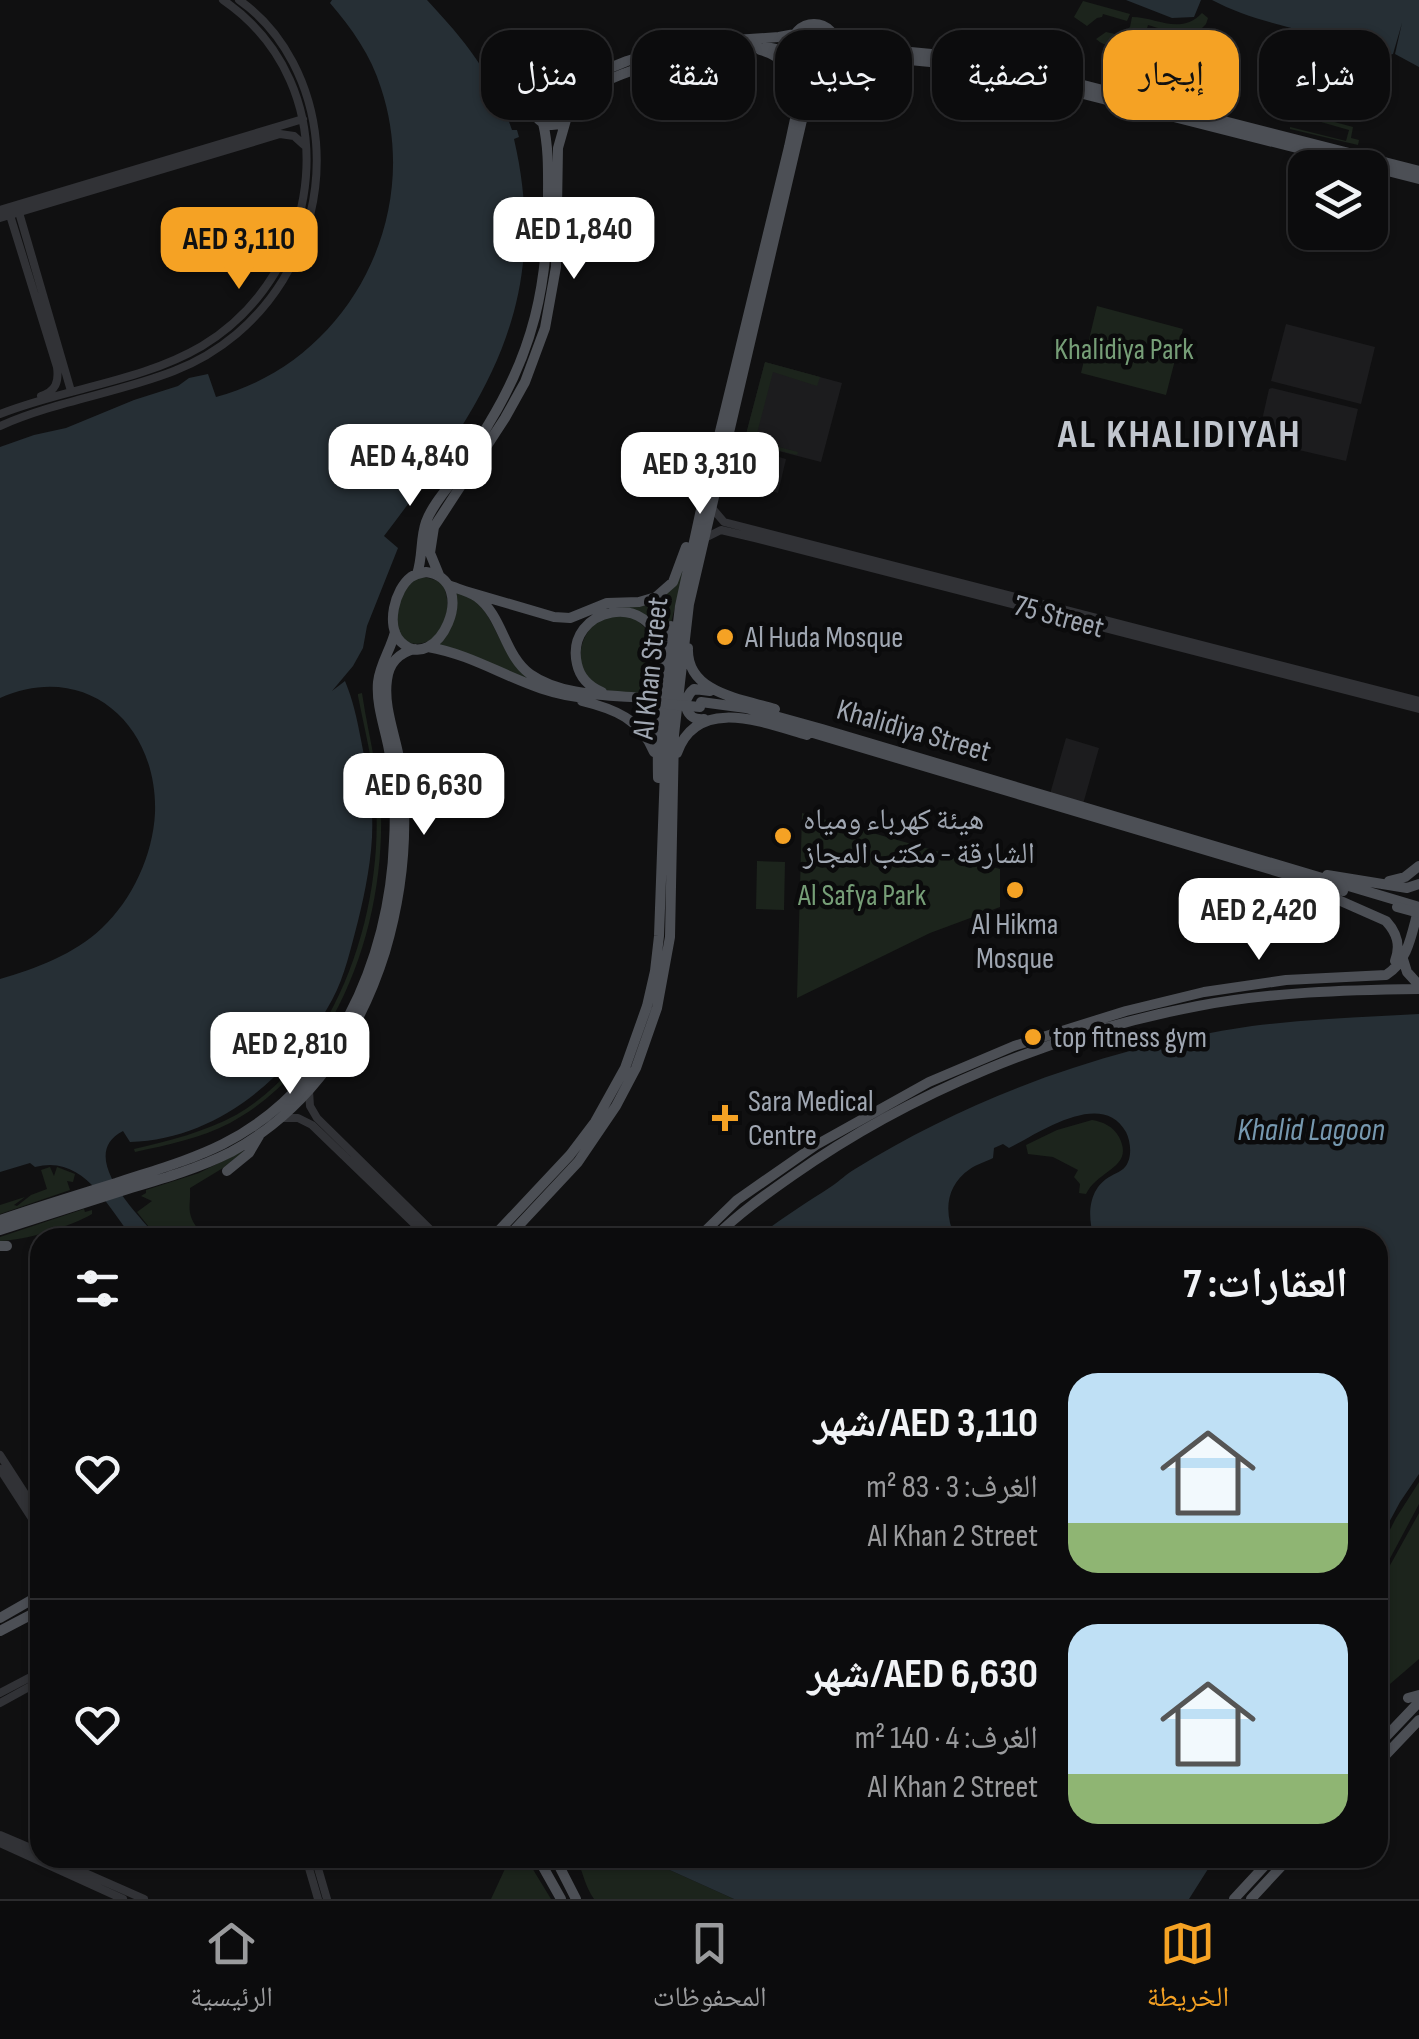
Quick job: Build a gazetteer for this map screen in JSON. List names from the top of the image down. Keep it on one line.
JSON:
{"streets":{"main road":["Al Khan Street","Khalidiya Street"],"street":["75 Street"]},"districts":["AL KHALIDIYAH"],"water":["Khalid Lagoon"],"parks":["Khalidiya Park","Al Safya Park"],"places":{"other":["Al Huda Mosque","هيئة كهرباء ومياه الشارقة - مكتب المجاز","Al Hikma Mosque","top fitness gym"],"health":["Sara Medical Centre"]},"page":{"chip":["شراء","إيجار","تصفية","جديد","شقة","منزل"],"price":["AED 1,840","AED 3,110","AED 4,840","AED 3,310","AED 6,630","AED 2,420","AED 2,810"],"heading":"العقارات: 7","list":[{"name":"AED 3,110/شهر","note":"الغرف: 3 · 83 m² · Al Khan 2 Street"},{"name":"AED 6,630/شهر","note":"الغرف: 4 · 140 m² · Al Khan 2 Street"}],"tabs":["الخريطة","المحفوظات","الرئيسية"]}}
